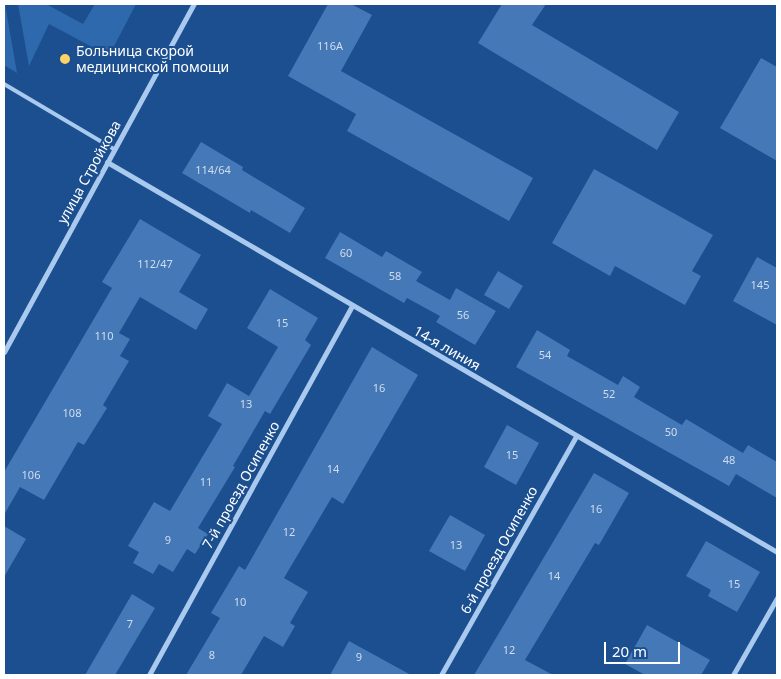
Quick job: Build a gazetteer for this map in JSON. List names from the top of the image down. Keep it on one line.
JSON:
{"streets":{"street":["улица Стройкова","14-я линия","7-й проезд Осипенко","6-й проезд Осипенко"]},"crossings":[["улица Стройкова","14-я линия"],["14-я линия","7-й проезд Осипенко"],["14-я линия","6-й проезд Осипенко"]],"places":["Больница скорой медицинской помощи"],"house_numbers":["116А","114/64","60","112/47","58","145","56","15","110","54","16","52","13","108","50","15","48","14","106","11","16","12","9","13","14","15","10","7","12","8","9"],"scale_bar":"20 m"}
